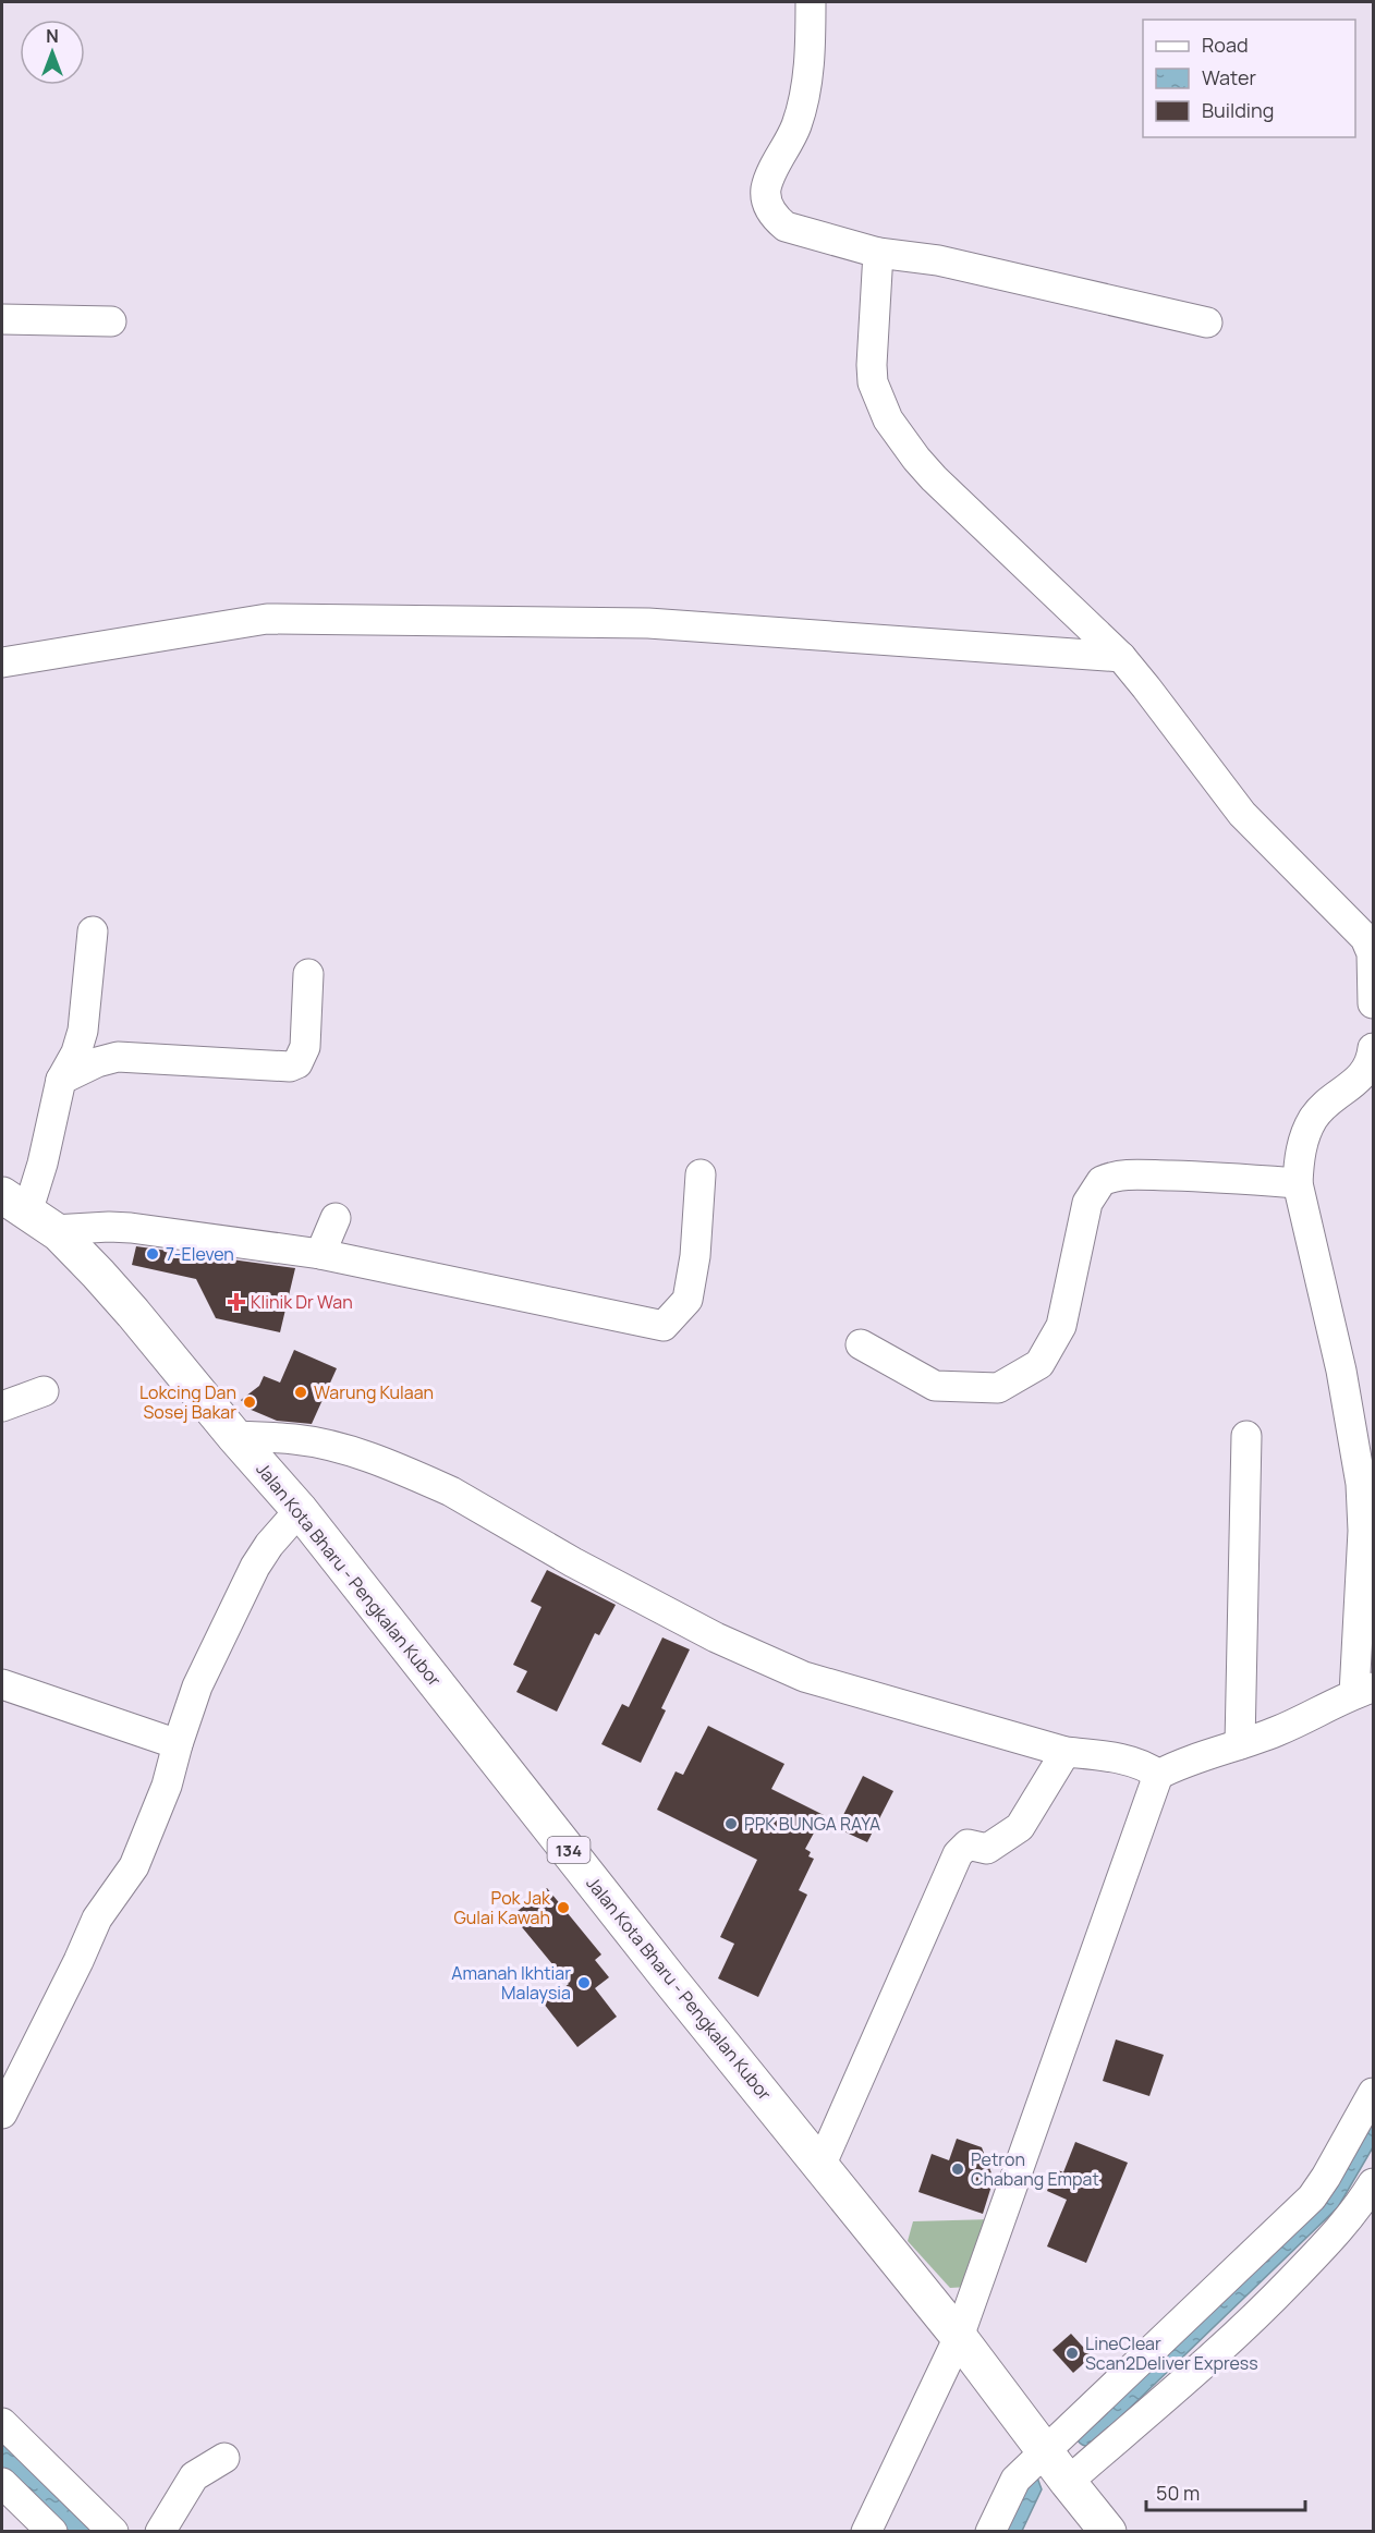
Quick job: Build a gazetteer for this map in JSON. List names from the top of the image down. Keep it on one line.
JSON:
{"streets":{"main road":["Jalan Kota Bharu - Pengkalan Kubor","134"]},"places":{"other":["7-Eleven","Warung Kulaan","Lokcing Dan Sosej Bakar","PPK BUNGA RAYA","Pok Jak Gulai Kawah","Amanah Ikhtiar Malaysia","Petron Chabang Empat","LineClear Scan2Deliver Express"],"health":["Klinik Dr Wan"]},"legend":["Road","Water","Building"],"scale_bar":"50 m","north":"top"}
